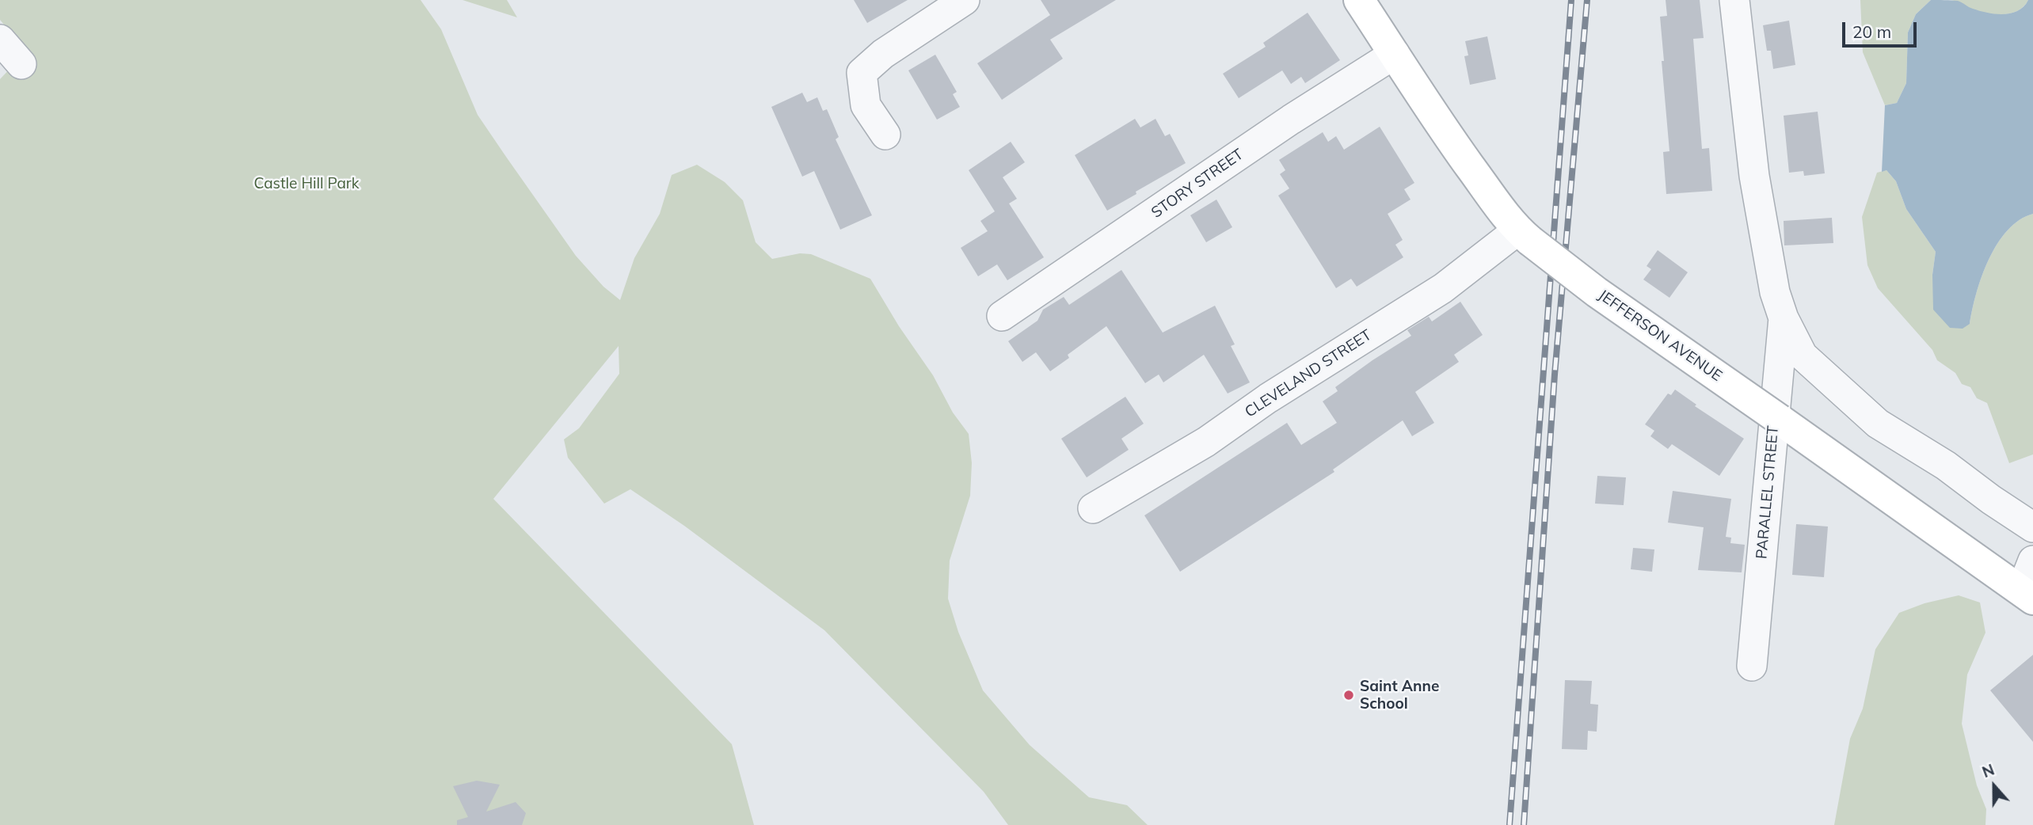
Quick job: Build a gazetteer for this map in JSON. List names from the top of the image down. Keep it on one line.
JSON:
{"streets":{"main road":["JEFFERSON AVENUE"],"street":["STORY STREET","CLEVELAND STREET","PARALLEL STREET"]},"crossings":[["STORY STREET","JEFFERSON AVENUE"],["JEFFERSON AVENUE","CLEVELAND STREET"]],"parks":["Castle Hill Park"],"places":["Saint Anne School"],"scale_bar":"20 m","north":"top"}
